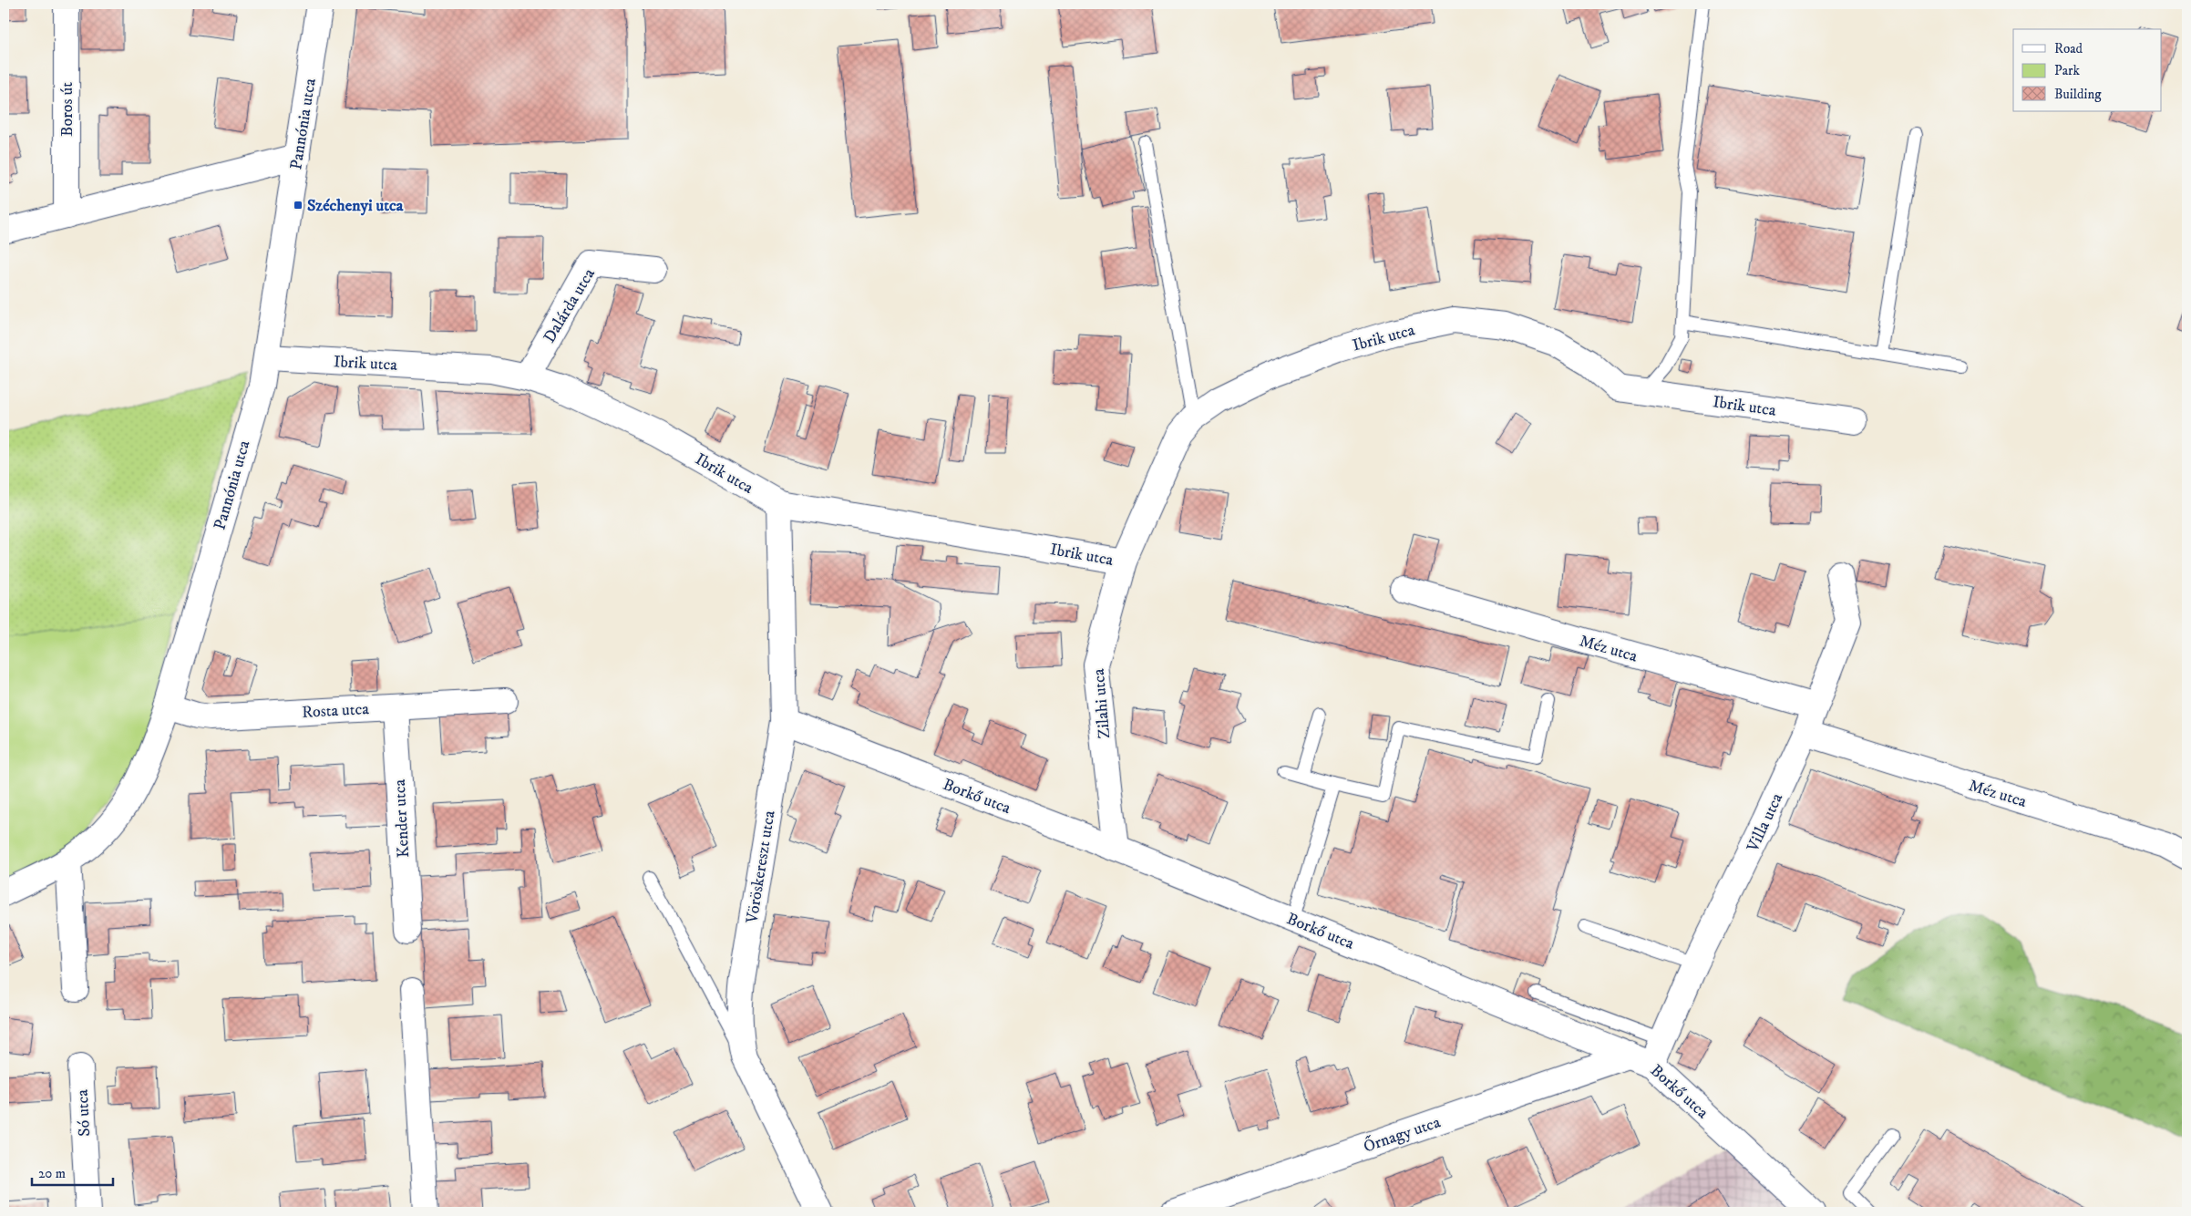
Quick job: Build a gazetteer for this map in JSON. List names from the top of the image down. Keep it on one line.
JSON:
{"streets":{"street":["Boros út","Pannónia utca","Dalárda utca","Ibrik utca","Méz utca","Zilahi utca","Rosta utca","Borkő utca","Kender utca","Villa utca","Vöröskereszt utca","Só utca","Őrnagy utca"]},"crossings":[["Pannónia utca","Ibrik utca"],["Pannónia utca","Rosta utca"],["Dalárda utca","Ibrik utca"],["Ibrik utca","Zilahi utca"],["Ibrik utca","Vöröskereszt utca"],["Méz utca","Villa utca"],["Zilahi utca","Borkő utca"],["Rosta utca","Kender utca"],["Borkő utca","Villa utca"],["Borkő utca","Vöröskereszt utca"],["Borkő utca","Őrnagy utca"],["Villa utca","Őrnagy utca"]],"places":{"transit":["Széchenyi utca"]},"legend":["Road","Park","Building"],"scale_bar":"20 m"}
